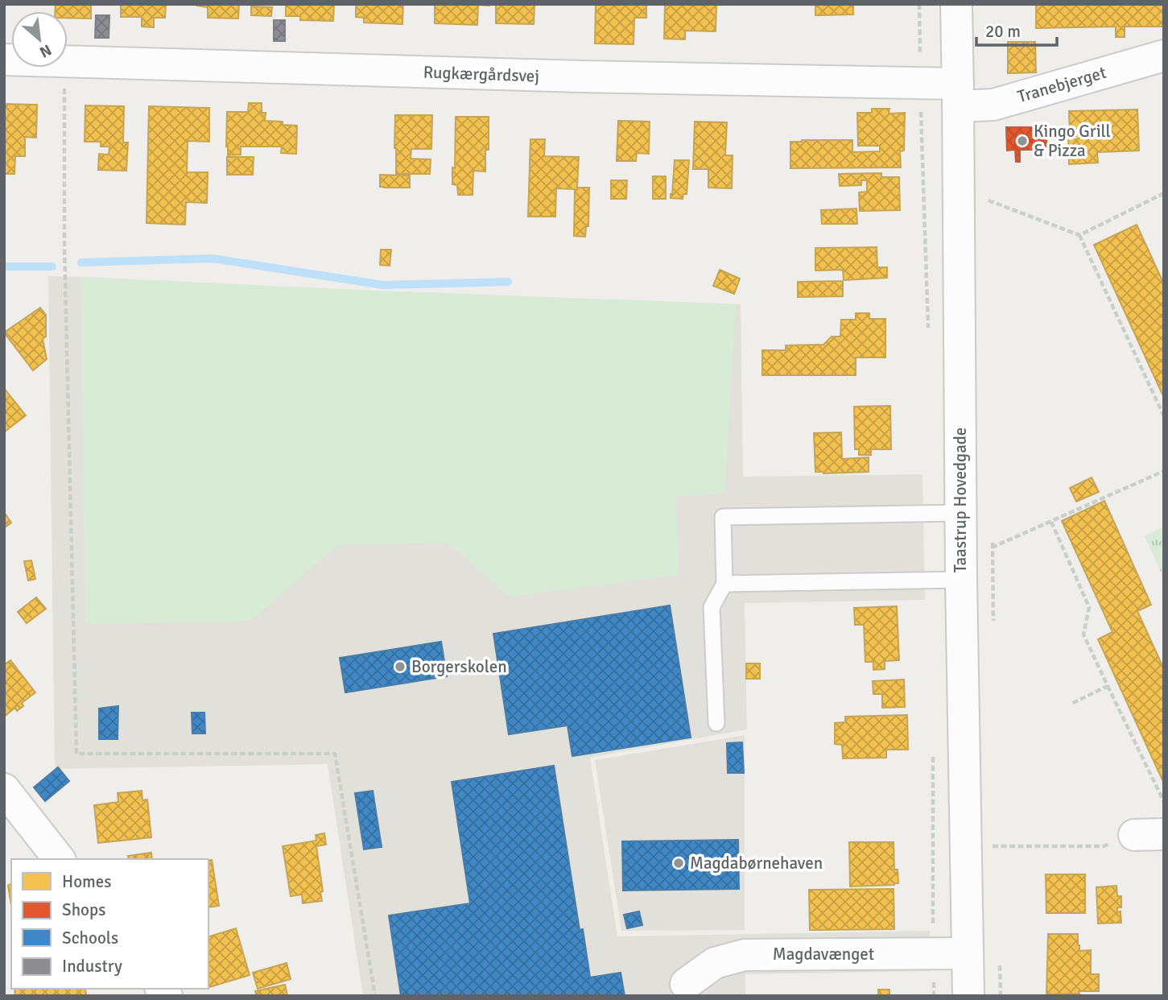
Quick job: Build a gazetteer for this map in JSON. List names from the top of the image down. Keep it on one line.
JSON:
{"streets":{"street":["Rugkærgårdsvej","Tranebjerget","Taastrup Hovedgade","Magdavænget"]},"crossings":[["Rugkærgårdsvej","Tranebjerget"],["Rugkærgårdsvej","Taastrup Hovedgade"],["Tranebjerget","Taastrup Hovedgade"],["Taastrup Hovedgade","Magdavænget"]],"places":["Kingo Grill & Pizza","Borgerskolen","Magdabørnehaven"],"legend":["Homes","Shops","Schools","Industry"],"scale_bar":"20 m","north":"bottom right"}
